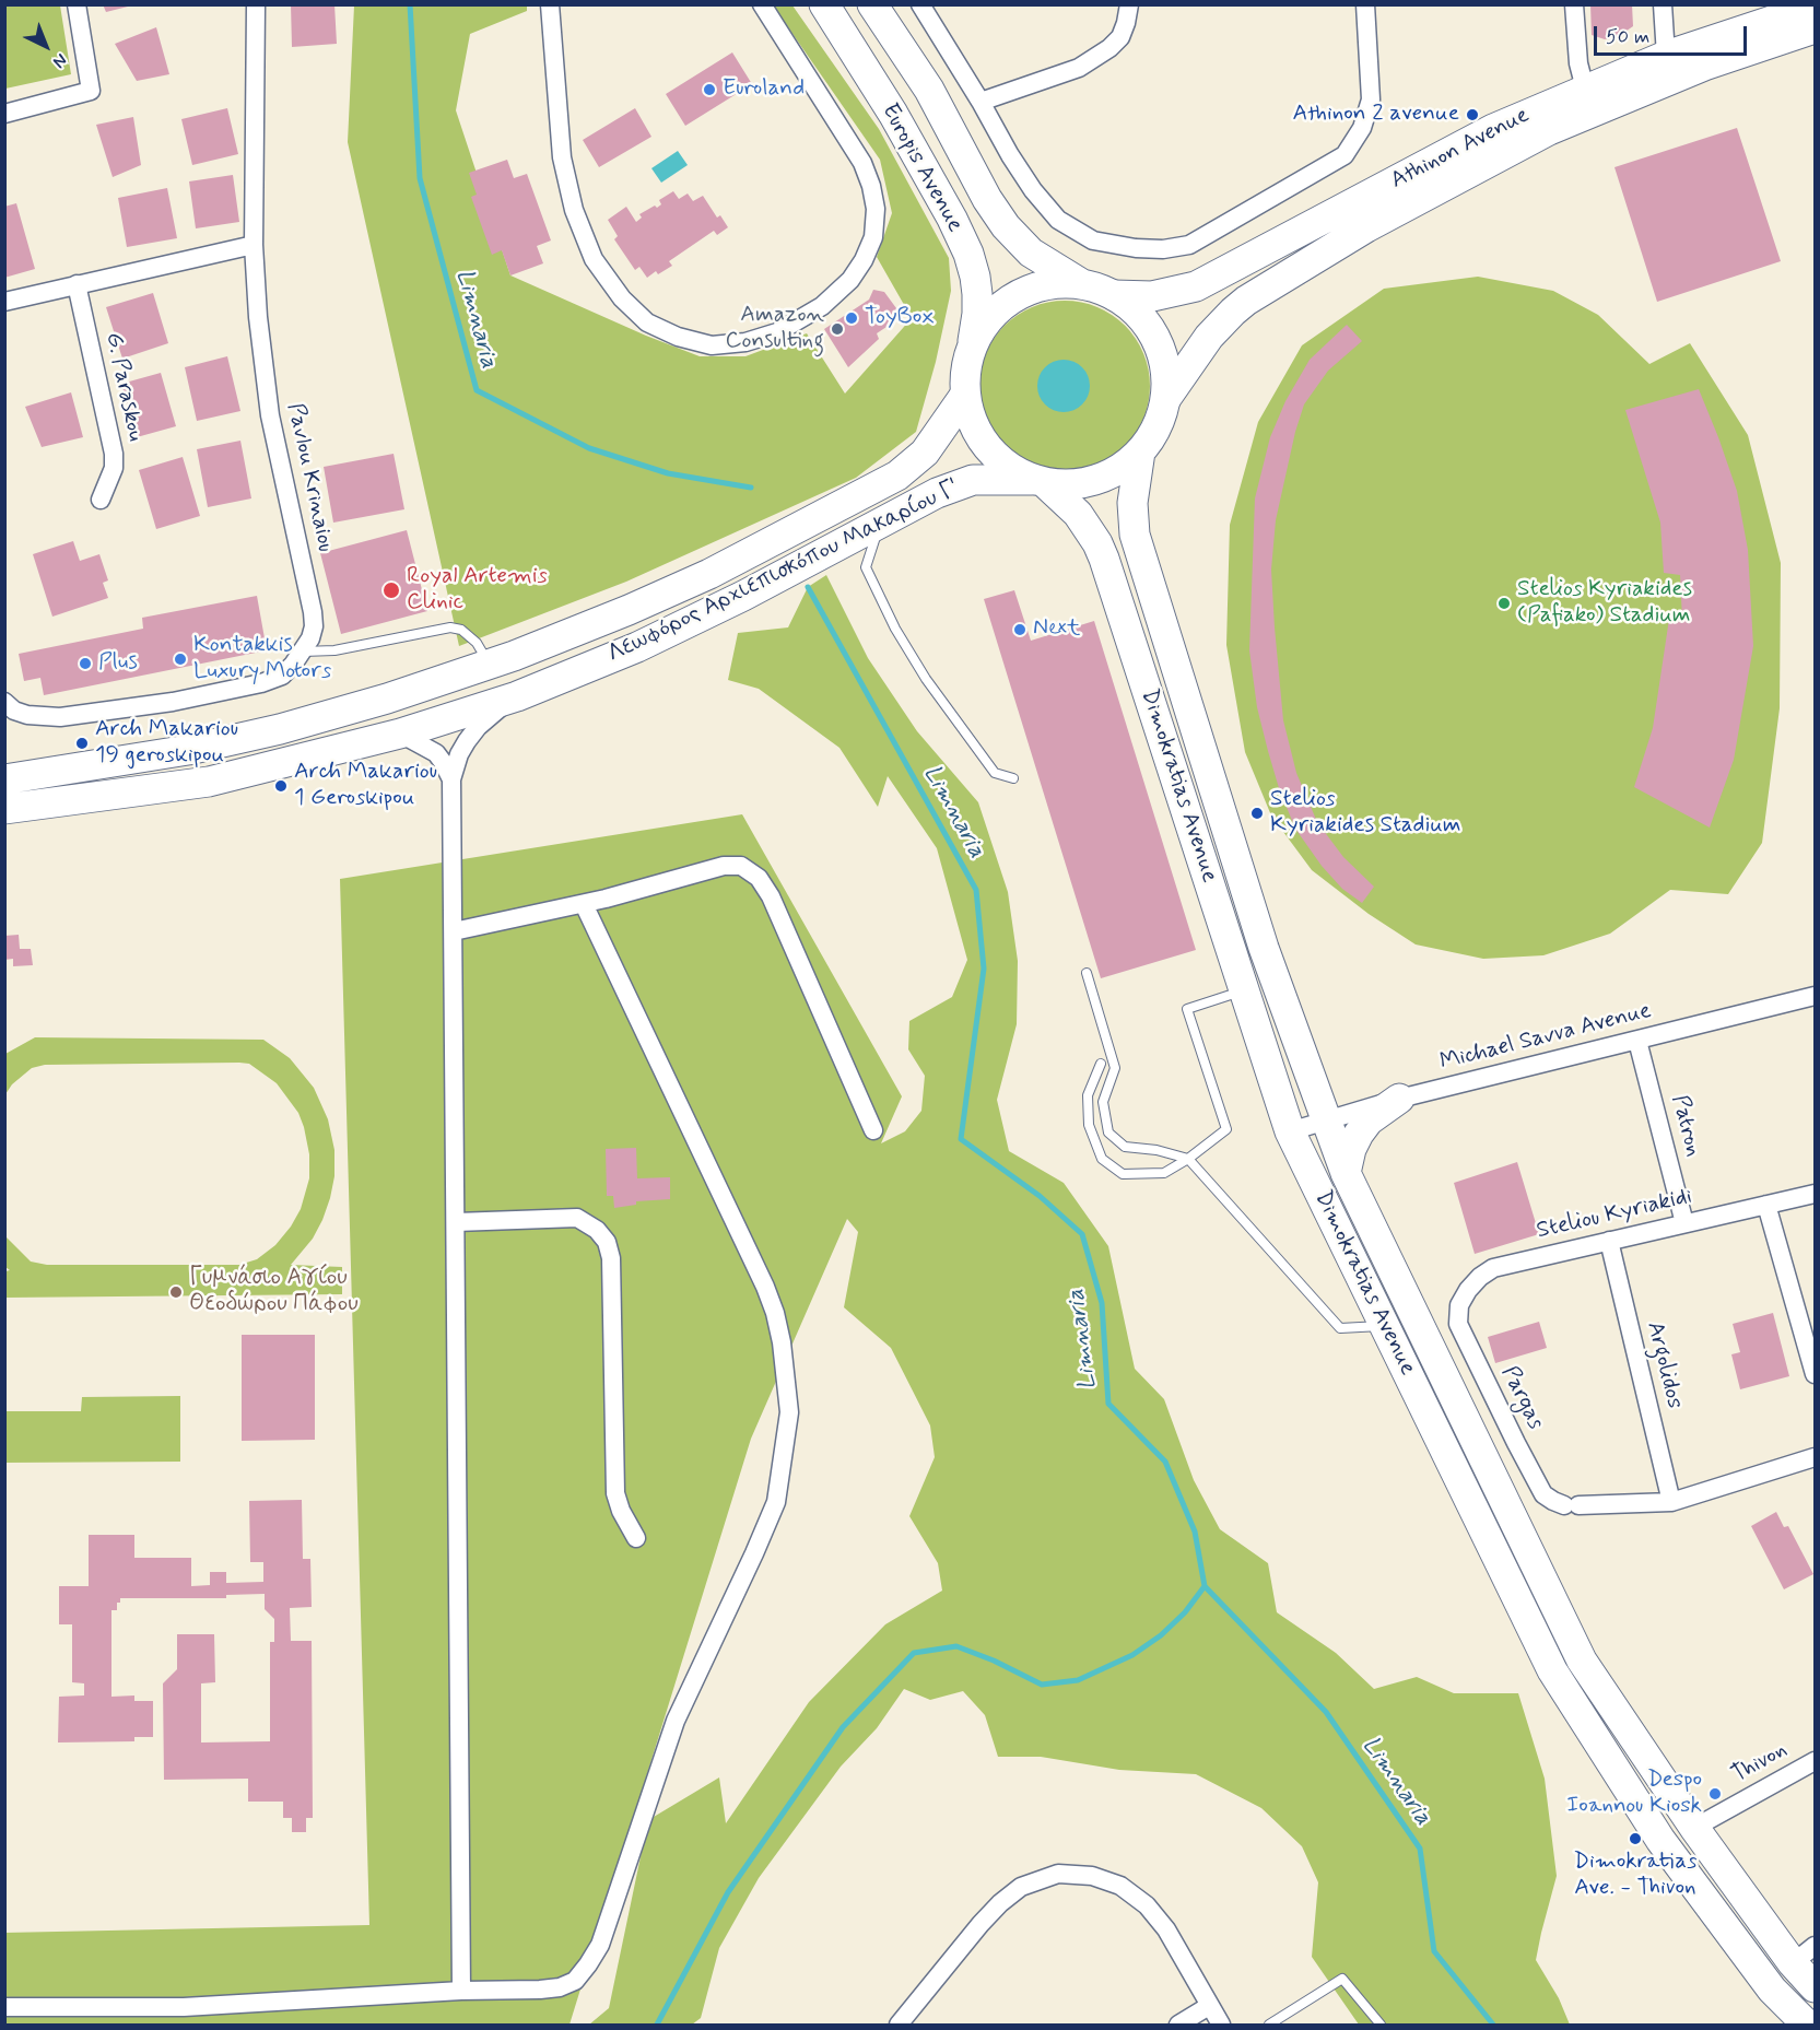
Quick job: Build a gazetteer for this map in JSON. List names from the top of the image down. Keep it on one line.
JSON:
{"streets":{"main road":["Athinon Avenue","Europis Avenue","Λεωφόρος Αρχιεπισκόπου Μακαρίου Γ'","Dimokratias Avenue"],"street":["G. Paraskou","Pavlou Krinaiou","Michael Savva Avenue","Patron","Steliou Kyriakidi","Argolidos","Pargas","Thivon"]},"crossings":[["Athinon Avenue","Europis Avenue"],["Athinon Avenue","Λεωφόρος Αρχιεπισκόπου Μακαρίου Γ'"],["Athinon Avenue","Dimokratias Avenue"],["Europis Avenue","Λεωφόρος Αρχιεπισκόπου Μακαρίου Γ'"],["Europis Avenue","Dimokratias Avenue"],["Λεωφόρος Αρχιεπισκόπου Μακαρίου Γ'","Dimokratias Avenue"],["Dimokratias Avenue","Michael Savva Avenue"],["Dimokratias Avenue","Thivon"],["Michael Savva Avenue","Patron"],["Patron","Steliou Kyriakidi"],["Steliou Kyriakidi","Argolidos"],["Steliou Kyriakidi","Pargas"],["Argolidos","Pargas"]],"water":["Limnaria"],"places":["Euroland","Athinon 2 avenue","ToyBox","Amazon Consulting","Royal Artemis Clinic","Stelios Kyriakides (Pafiako) Stadium","Next","Kontakkis Luxury Motors","Plus","Arch Makariou 19 geroskipou","Arch Makariou 1 Geroskipou","Stelios Kyriakides Stadium","Γυμνάσιο Αγίου Θεοδώρου Πάφου","Despo Ioannou Kiosk","Dimokratias Ave. - Thivon"],"scale_bar":"50 m","north":"bottom right"}
